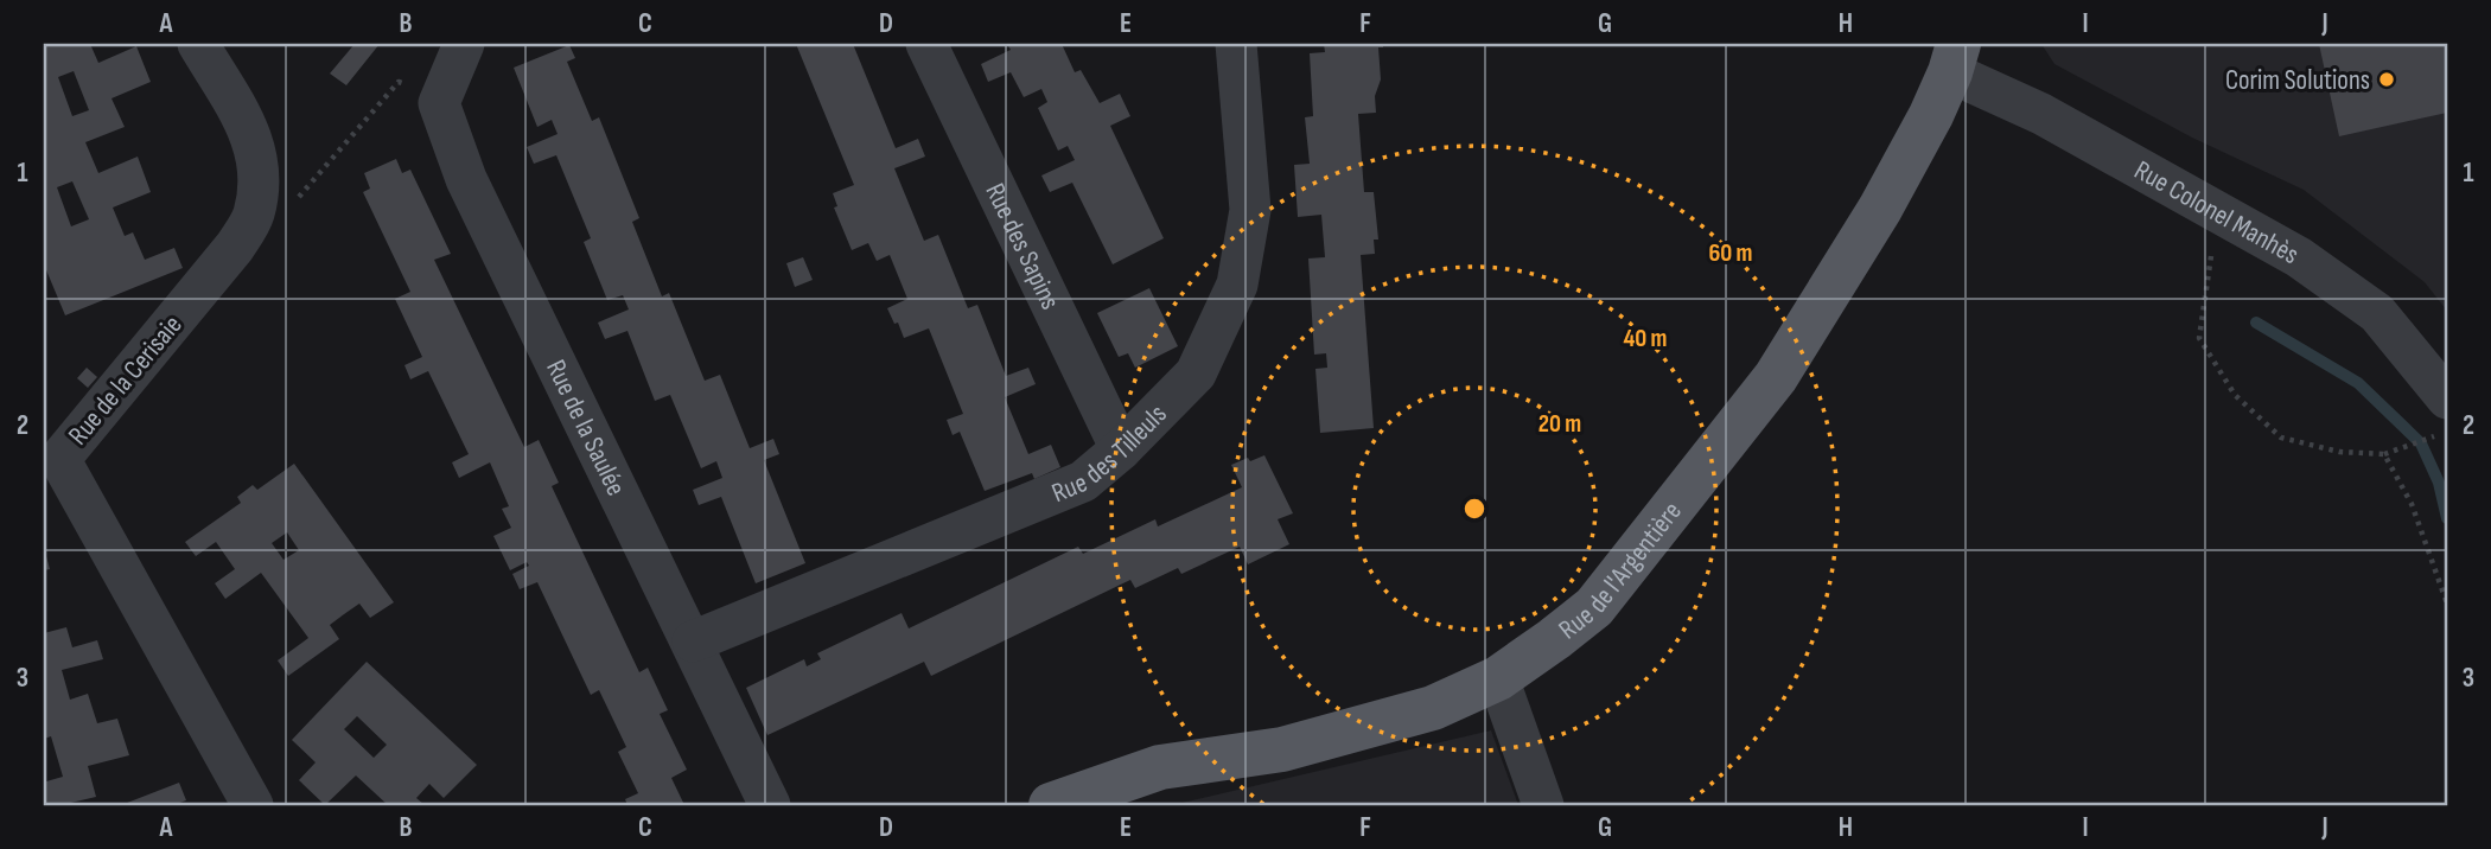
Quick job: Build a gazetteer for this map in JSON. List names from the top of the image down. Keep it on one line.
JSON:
{"streets":{"main road":["Rue de l'Argentière"],"street":["Rue Colonel Manhès","Rue des Sapins","Rue de la Cerisaie","Rue de la Saulée","Rue des Tilleuls"]},"crossings":[["Rue Colonel Manhès","Rue de l'Argentière"],["Rue des Sapins","Rue des Tilleuls"],["Rue de la Saulée","Rue des Tilleuls"]],"places":["Corim Solutions"],"grid":{"columns":["A","B","C","D","E","F","G","H","I","J"],"rows":["1","2","3"]},"rings":["60 m","40 m","20 m"]}
